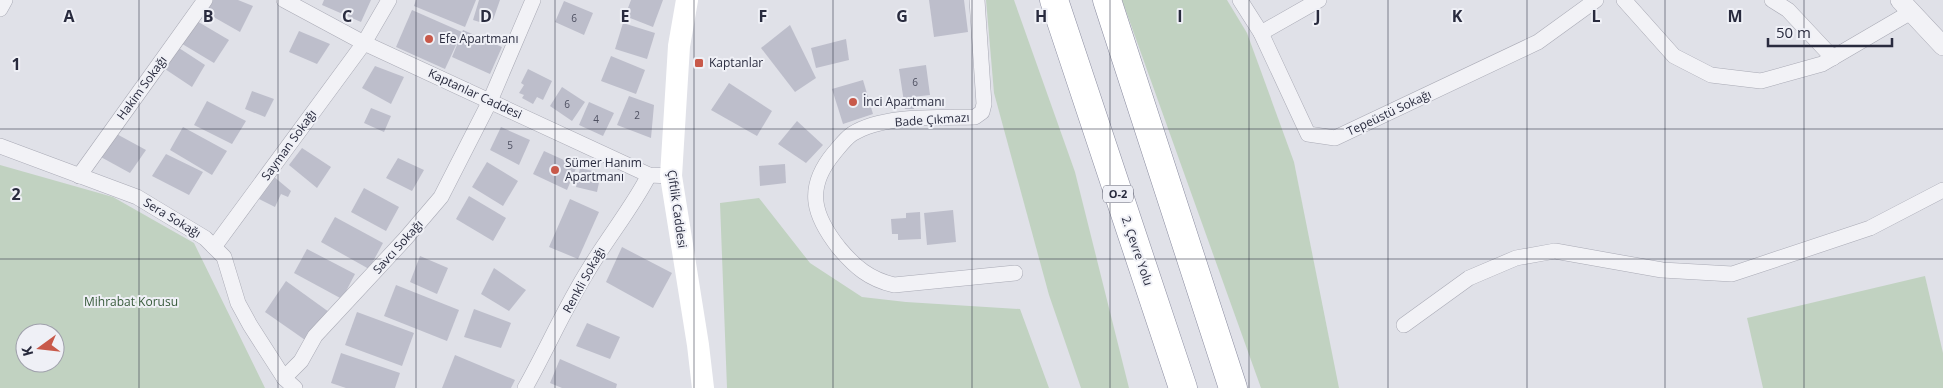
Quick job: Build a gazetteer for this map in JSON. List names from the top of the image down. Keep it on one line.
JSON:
{"streets":{"highway":["O-2","2. Çevre Yolu"],"main road":["Çiftlik Caddesi"],"street":["Hakim Sokağı","Kaptanlar Caddesi","Tepeüstü Sokağı","Bade Çıkmazı","Sayman Sokağı","Sera Sokağı","Savcı Sokağı","Renkli Sokağı"]},"crossings":[["Hakim Sokağı","Sera Sokağı"],["Kaptanlar Caddesi","Sayman Sokağı"],["Kaptanlar Caddesi","Çiftlik Caddesi"],["Kaptanlar Caddesi","Savcı Sokağı"],["Kaptanlar Caddesi","Renkli Sokağı"],["Sayman Sokağı","Sera Sokağı"],["Çiftlik Caddesi","Renkli Sokağı"],["Sera Sokağı","Savcı Sokağı"]],"parks":["Mihrabat Korusu"],"places":{"other":["Efe Apartmanı","İnci Apartmanı","Sümer Hanım Apartmanı"],"transit":["Kaptanlar"]},"house_numbers":["6","6","6","2","4","5"],"scale_bar":"50 m","north":"left","grid":{"columns":["A","B","C","D","E","F","G","H","I","J","K","L","M"],"rows":["1","2"]}}
